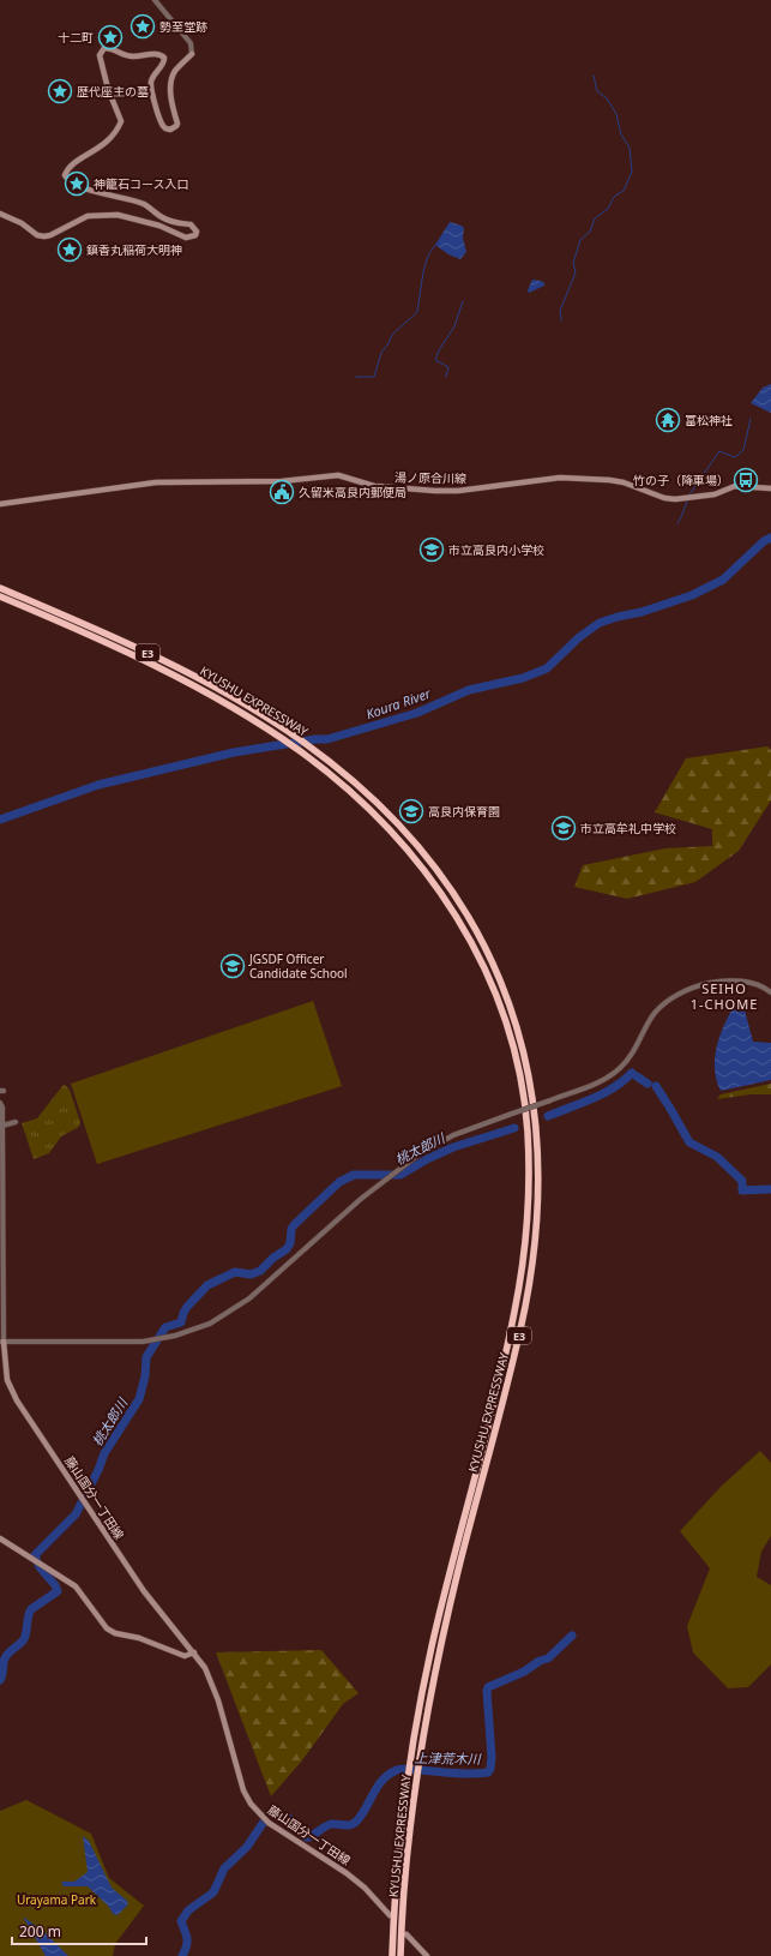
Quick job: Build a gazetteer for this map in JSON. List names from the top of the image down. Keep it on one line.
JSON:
{"streets":{"highway":["E3","KYUSHU EXPRESSWAY"],"main road":["湯ノ原合川線","藤山国分一丁田線"]},"districts":["SEIHO 1-CHOME"],"water":["Koura River","桃太郎川","上津荒木川"],"parks":["Urayama Park"],"places":{"place":["勢至堂跡","十二町","歴代座主の墓","神籠石コース入口","鎮香丸稲荷大明神"],"temple":["富松神社"],"bus stop":["竹の子（降車場）"],"public building":["久留米高良内郵便局"],"school or university":["市立高良内小学校","高良内保育園","市立高牟礼中学校","JGSDF Officer Candidate School"]},"scale_bar":"200 m"}
